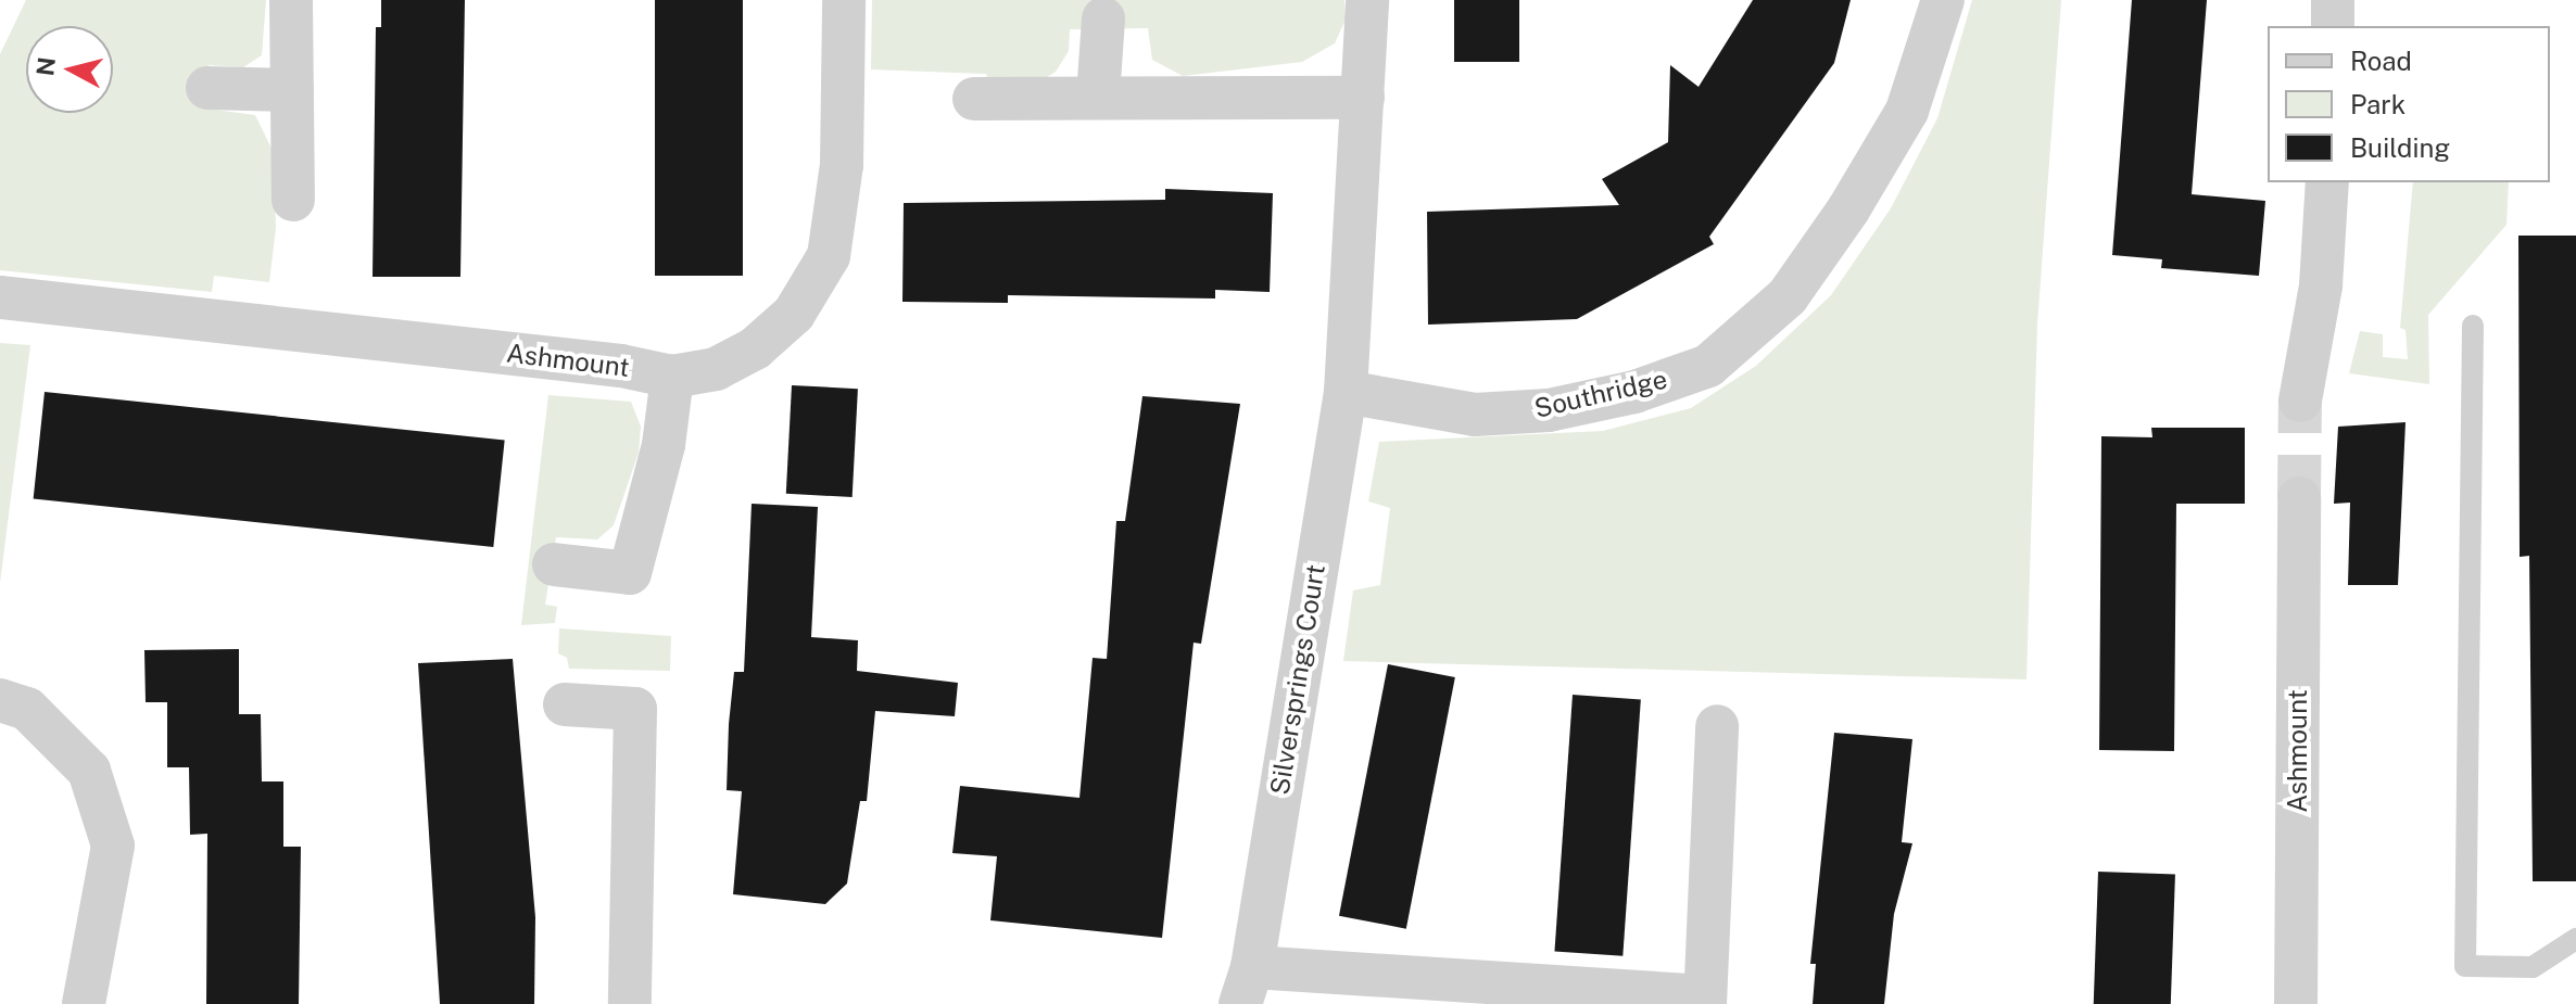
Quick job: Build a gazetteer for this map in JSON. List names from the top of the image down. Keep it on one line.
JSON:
{"streets":{"street":["Ashmount","Southridge","Silversprings Court"]},"crossings":[["Southridge","Silversprings Court"]],"legend":["Road","Park","Building"],"north":"left"}
